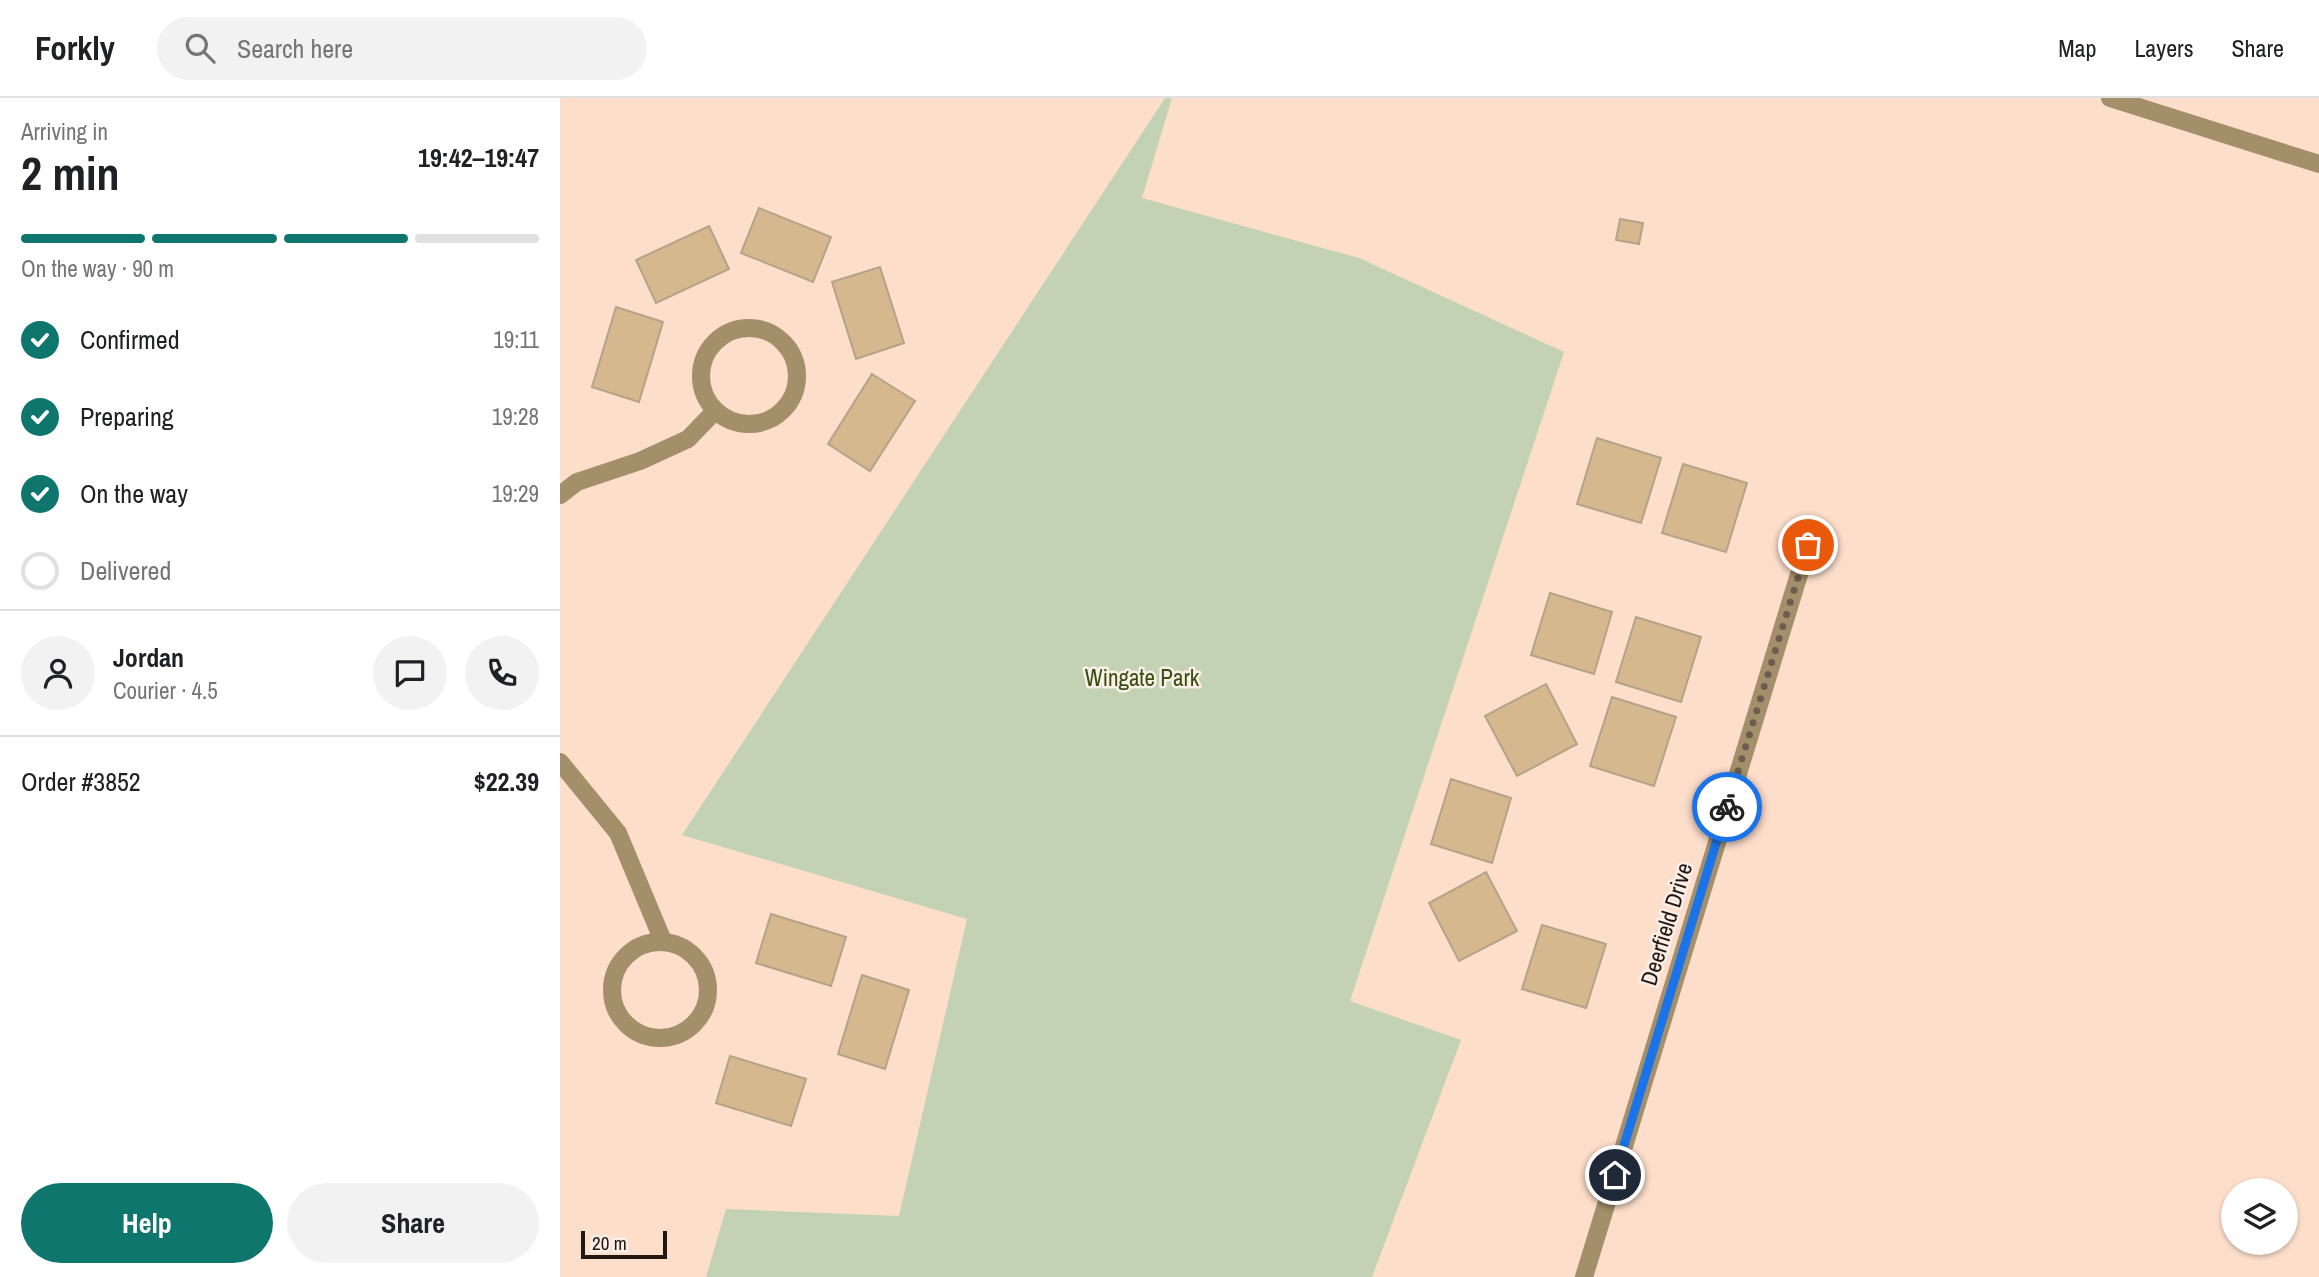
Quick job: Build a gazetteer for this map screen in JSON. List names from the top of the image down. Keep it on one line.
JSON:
{"streets":{"street":["Deerfield Drive"]},"parks":["Wingate Park"],"scale_bar":"20 m","page":{"header":"Forkly","search":"Search here","nav":["Map","Layers","Share"],"heading":["2 min","Arriving in","19:42–19:47"],"panel":["Jordan","Courier · 4.5","Order #3852","$22.39"],"bar":"On the way · 90 m","list":[["Confirmed","19:11"],["Preparing","19:28"],["On the way","19:29"],"Delivered"],"buttons":["Help","Share"],"scale":"20 m"}}
